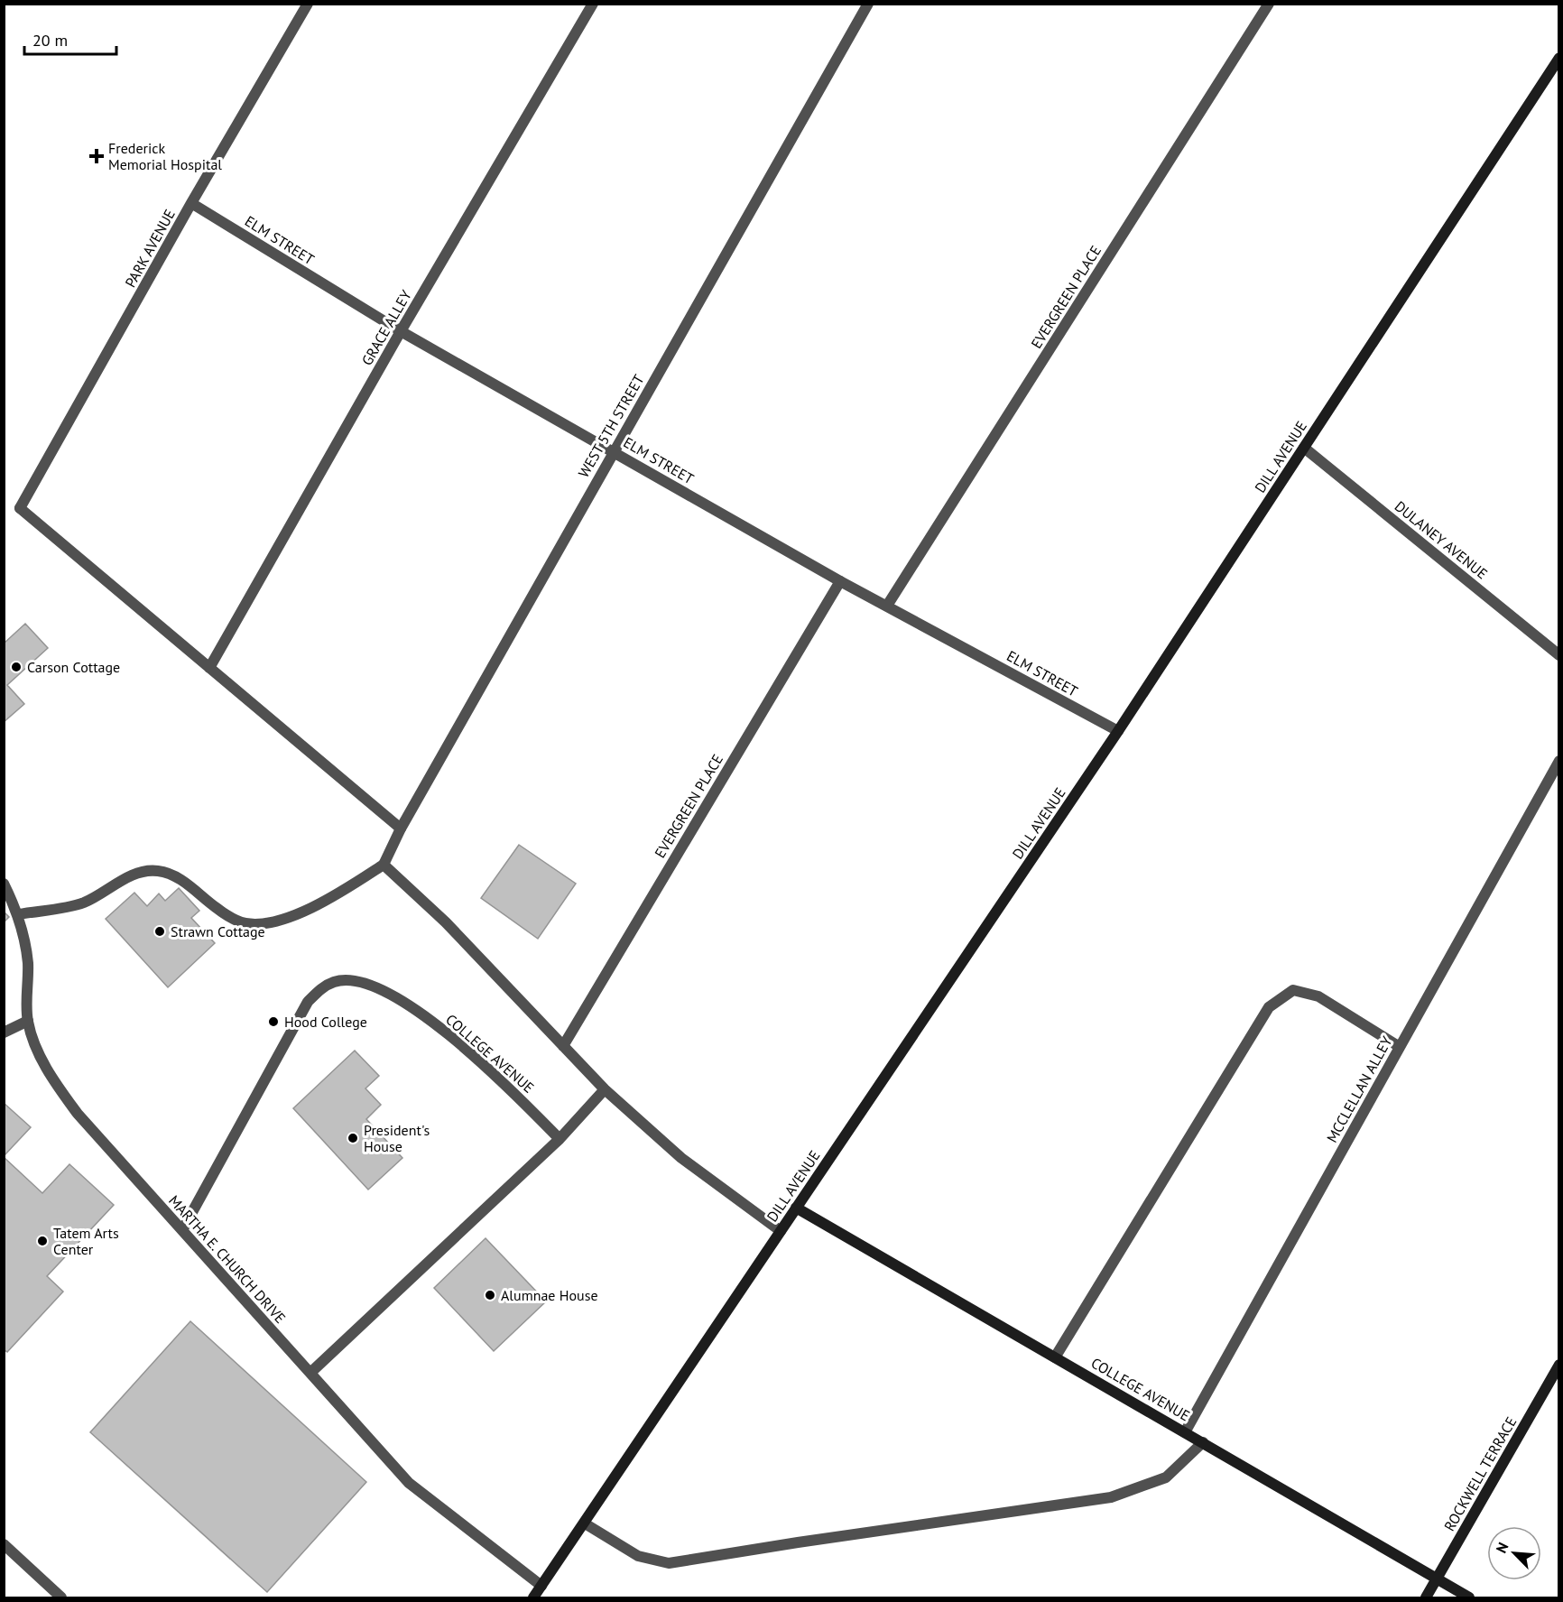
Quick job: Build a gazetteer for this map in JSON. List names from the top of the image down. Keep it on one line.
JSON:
{"streets":{"main road":["DILL AVENUE","COLLEGE AVENUE","ROCKWELL TERRACE"],"street":["ELM STREET","PARK AVENUE","EVERGREEN PLACE","GRACE ALLEY","WEST 5TH STREET","DULANEY AVENUE","MCCLELLAN ALLEY","MARTHA E. CHURCH DRIVE"]},"crossings":[["ELM STREET","PARK AVENUE"],["ELM STREET","EVERGREEN PLACE"],["ELM STREET","GRACE ALLEY"],["ELM STREET","WEST 5TH STREET"],["ELM STREET","DILL AVENUE"],["PARK AVENUE","GRACE ALLEY"],["DILL AVENUE","DULANEY AVENUE"],["DILL AVENUE","COLLEGE AVENUE"],["DILL AVENUE","MARTHA E. CHURCH DRIVE"],["COLLEGE AVENUE","MCCLELLAN ALLEY"],["COLLEGE AVENUE","MARTHA E. CHURCH DRIVE"],["COLLEGE AVENUE","ROCKWELL TERRACE"]],"places":{"health":["Frederick Memorial Hospital"],"other":["Carson Cottage","Strawn Cottage","Hood College","President's House","Tatem Arts Center","Alumnae House"]},"scale_bar":"20 m","north":"top left"}
